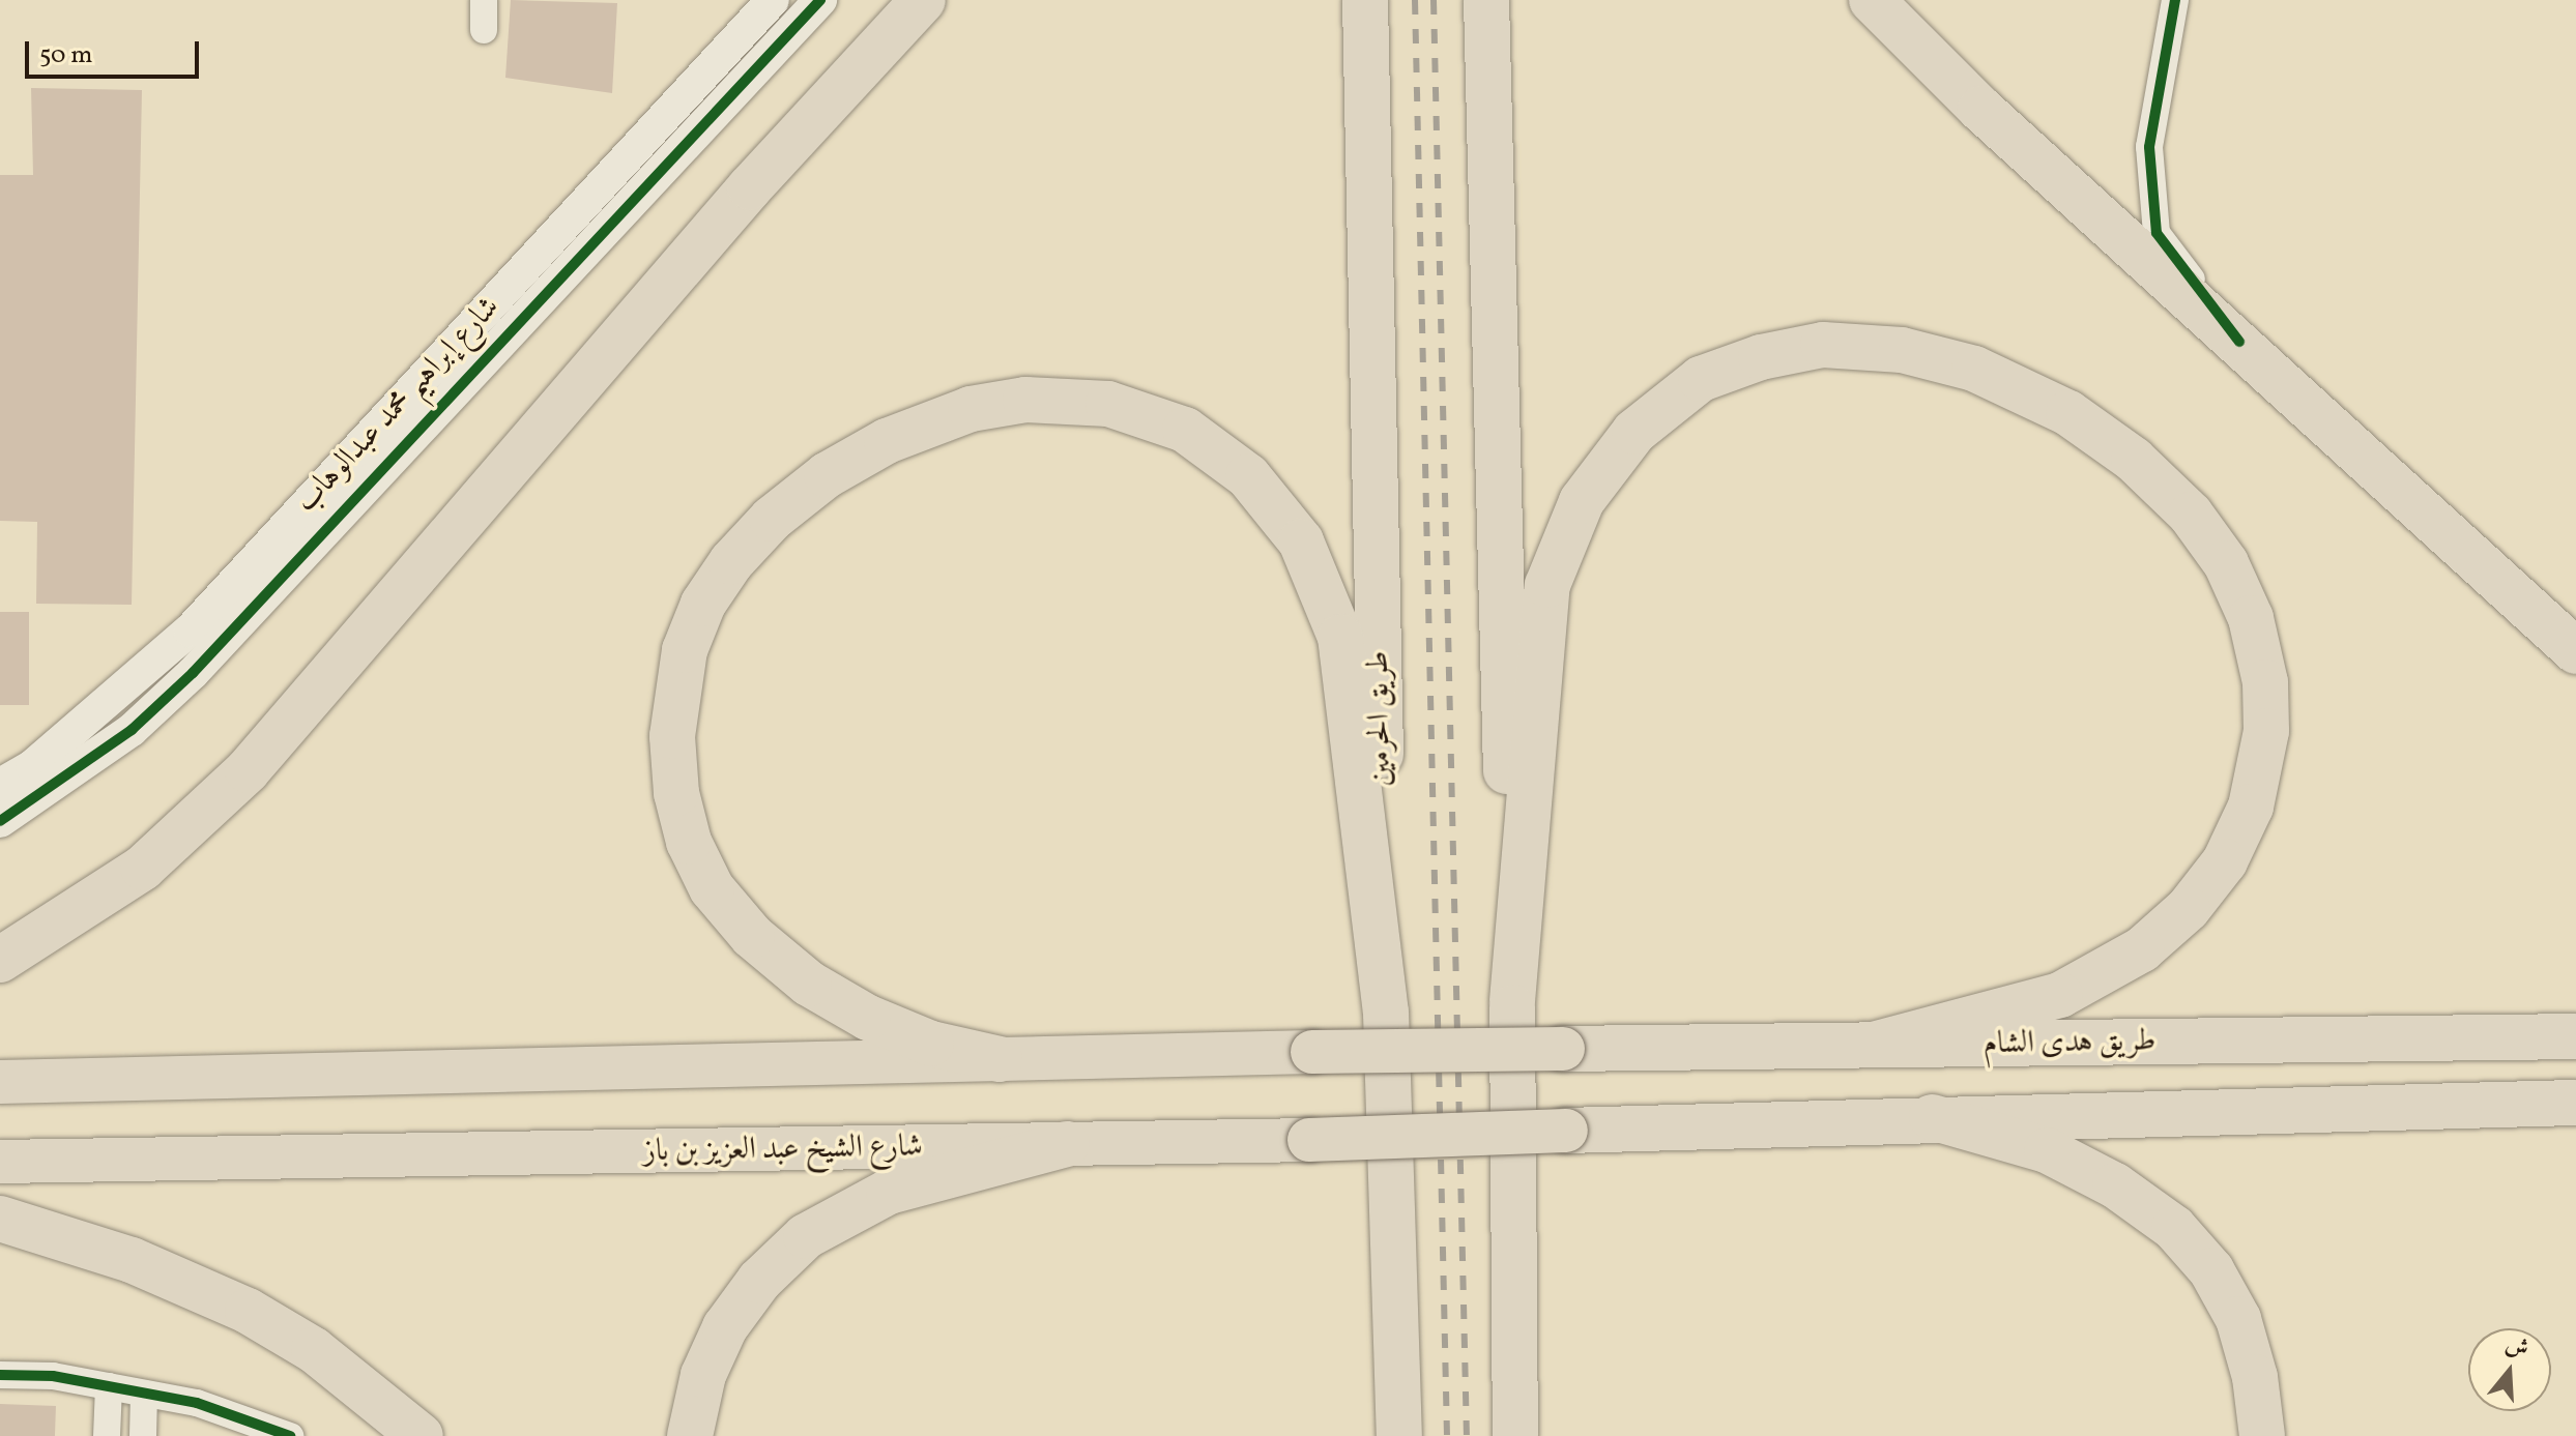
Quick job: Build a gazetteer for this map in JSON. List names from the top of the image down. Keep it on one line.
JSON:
{"streets":{"highway":["طريق الحرمين","طريق هدى الشام"],"main road":["شارع الشيخ عبد العزيز بن باز"],"street":["شارع إبراهيم محمد عبدالوهاب"]},"scale_bar":"50 m","north":"top"}
